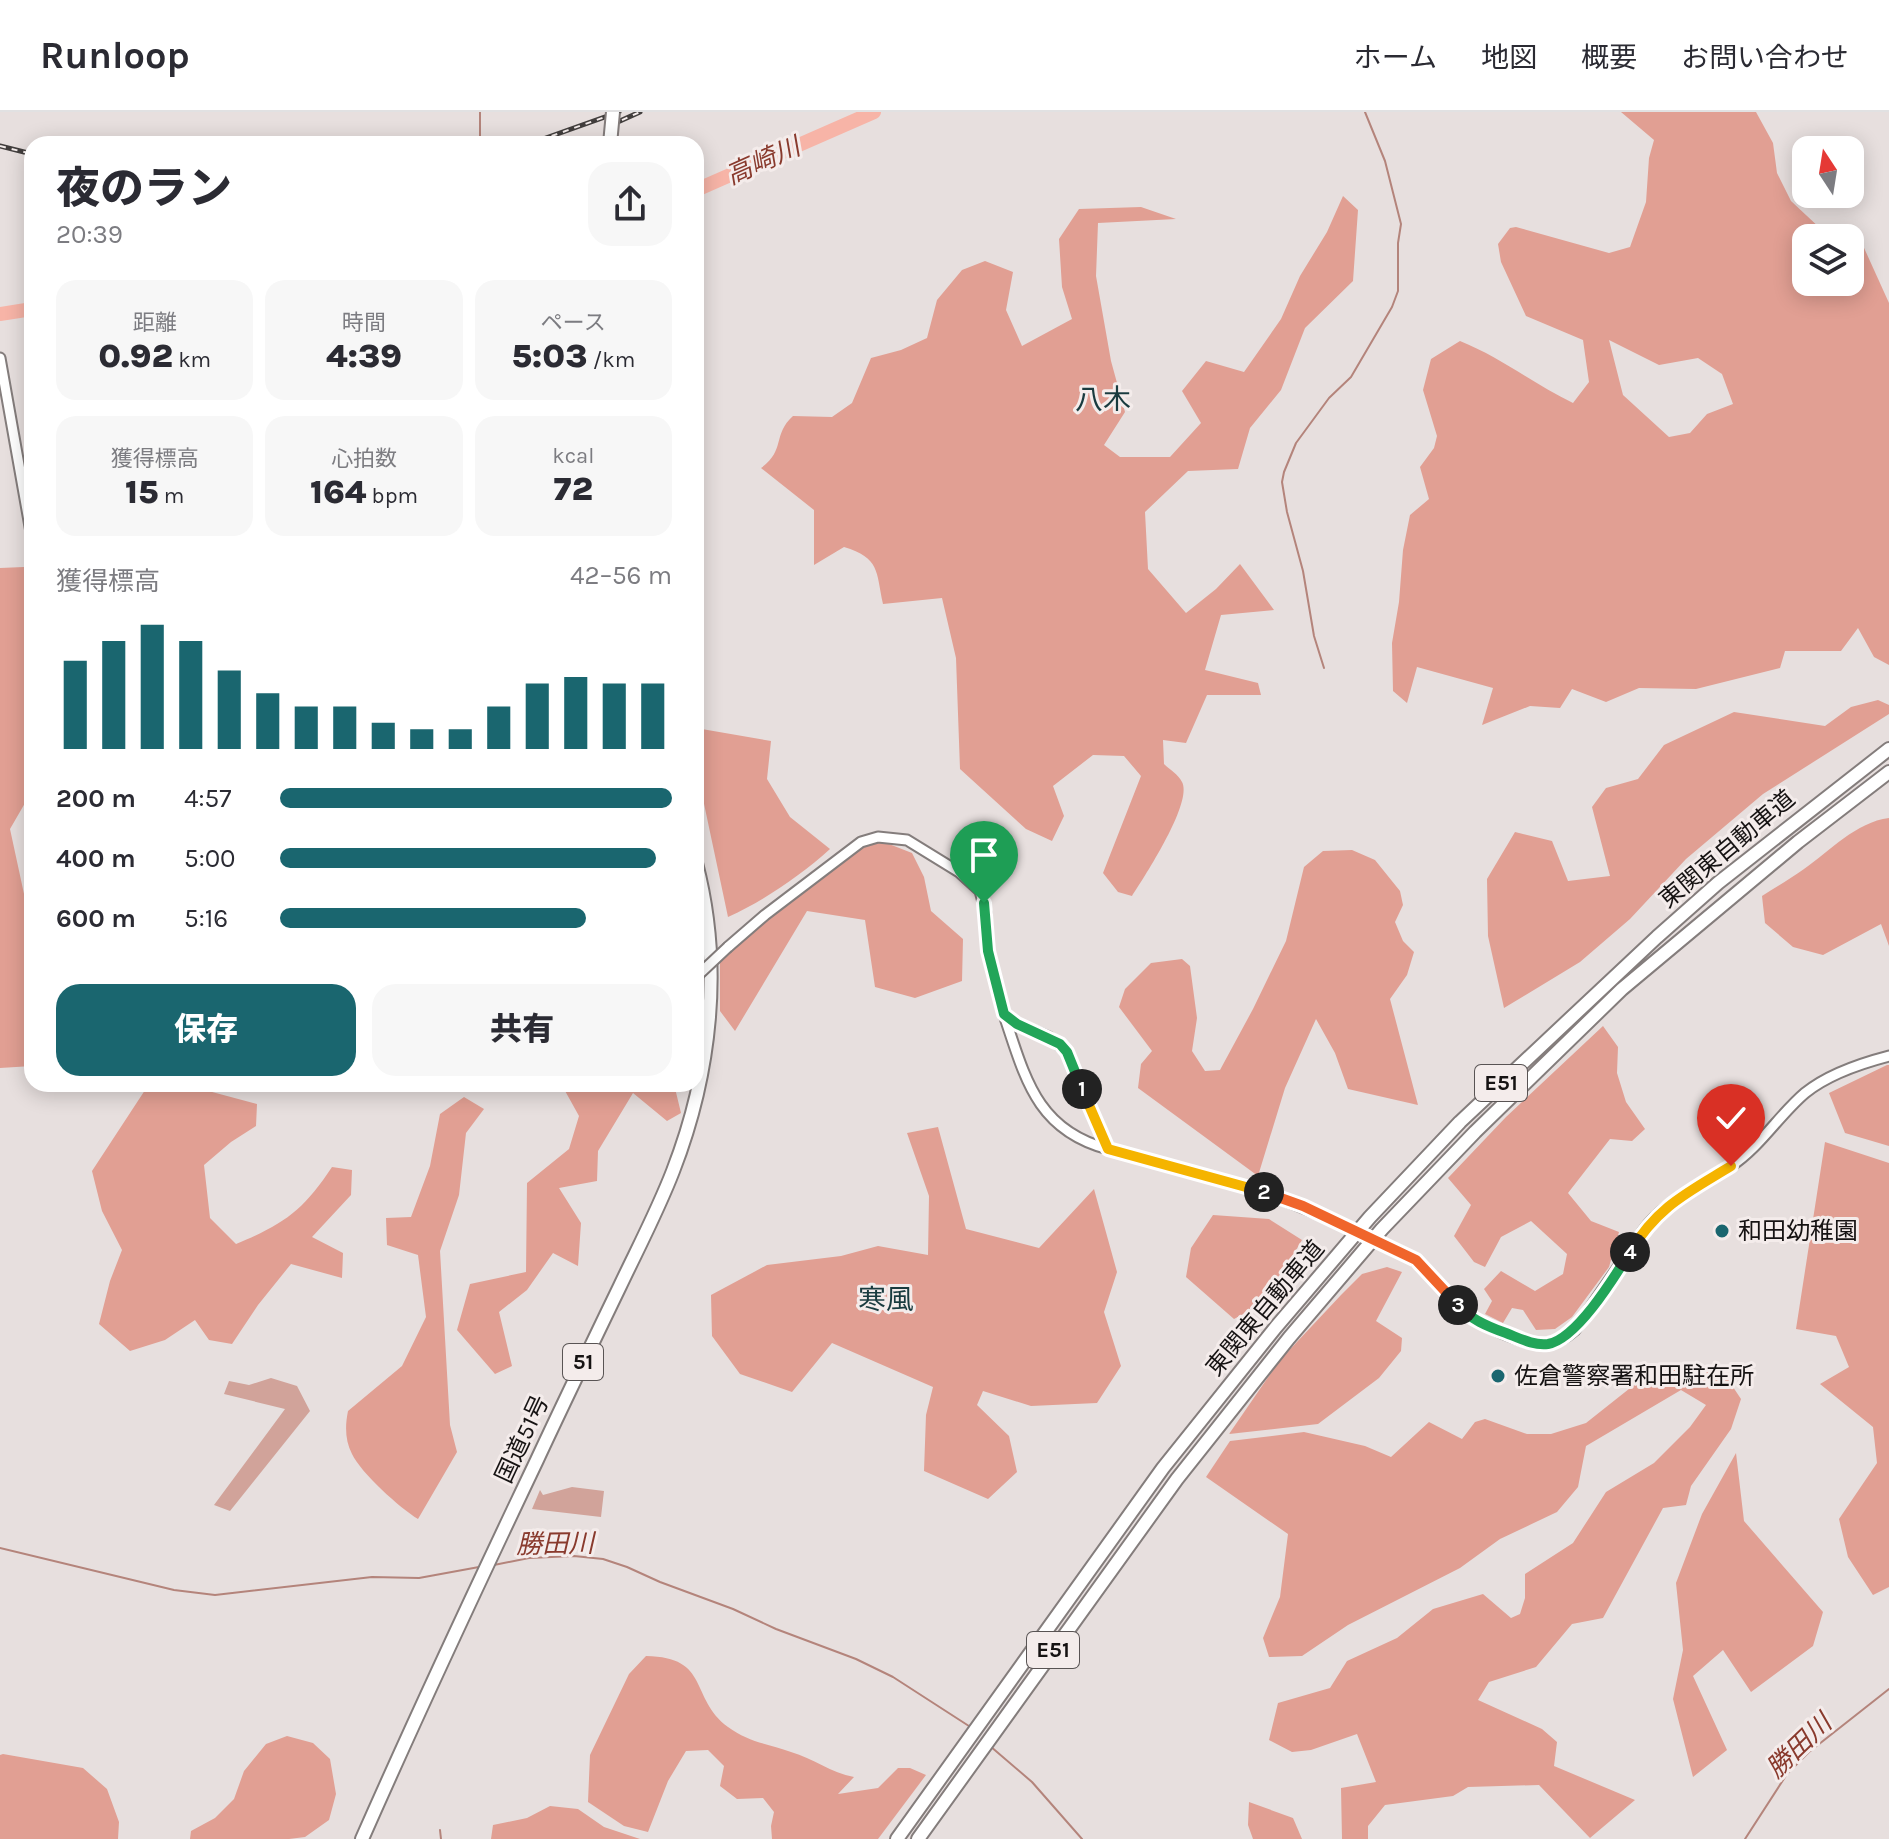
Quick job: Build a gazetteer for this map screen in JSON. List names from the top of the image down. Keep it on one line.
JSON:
{"streets":{"highway":["東関東自動車道","E51","51","国道51号"]},"districts":["八木","寒風"],"water":["高崎川","勝田川"],"places":["和田幼稚園","佐倉警察署和田駐在所"],"north":"top","page":{"header":"Runloop","nav":["ホーム","地図","概要","お問い合わせ"],"heading":["夜のラン","20:39"],"stats":[["距離","0.92 km"],["時間","4:39"],["ペース","5:03 /km"],["獲得標高","15 m"],["心拍数","164 bpm"],["kcal","72"]],"chart":["獲得標高","42–56 m"],"list":[{"name":"200 m","note":"4:57"},{"name":"400 m","note":"5:00"},{"name":"600 m","note":"5:16"}],"buttons":["保存","共有"],"pins":["1","2","4","3"]}}
